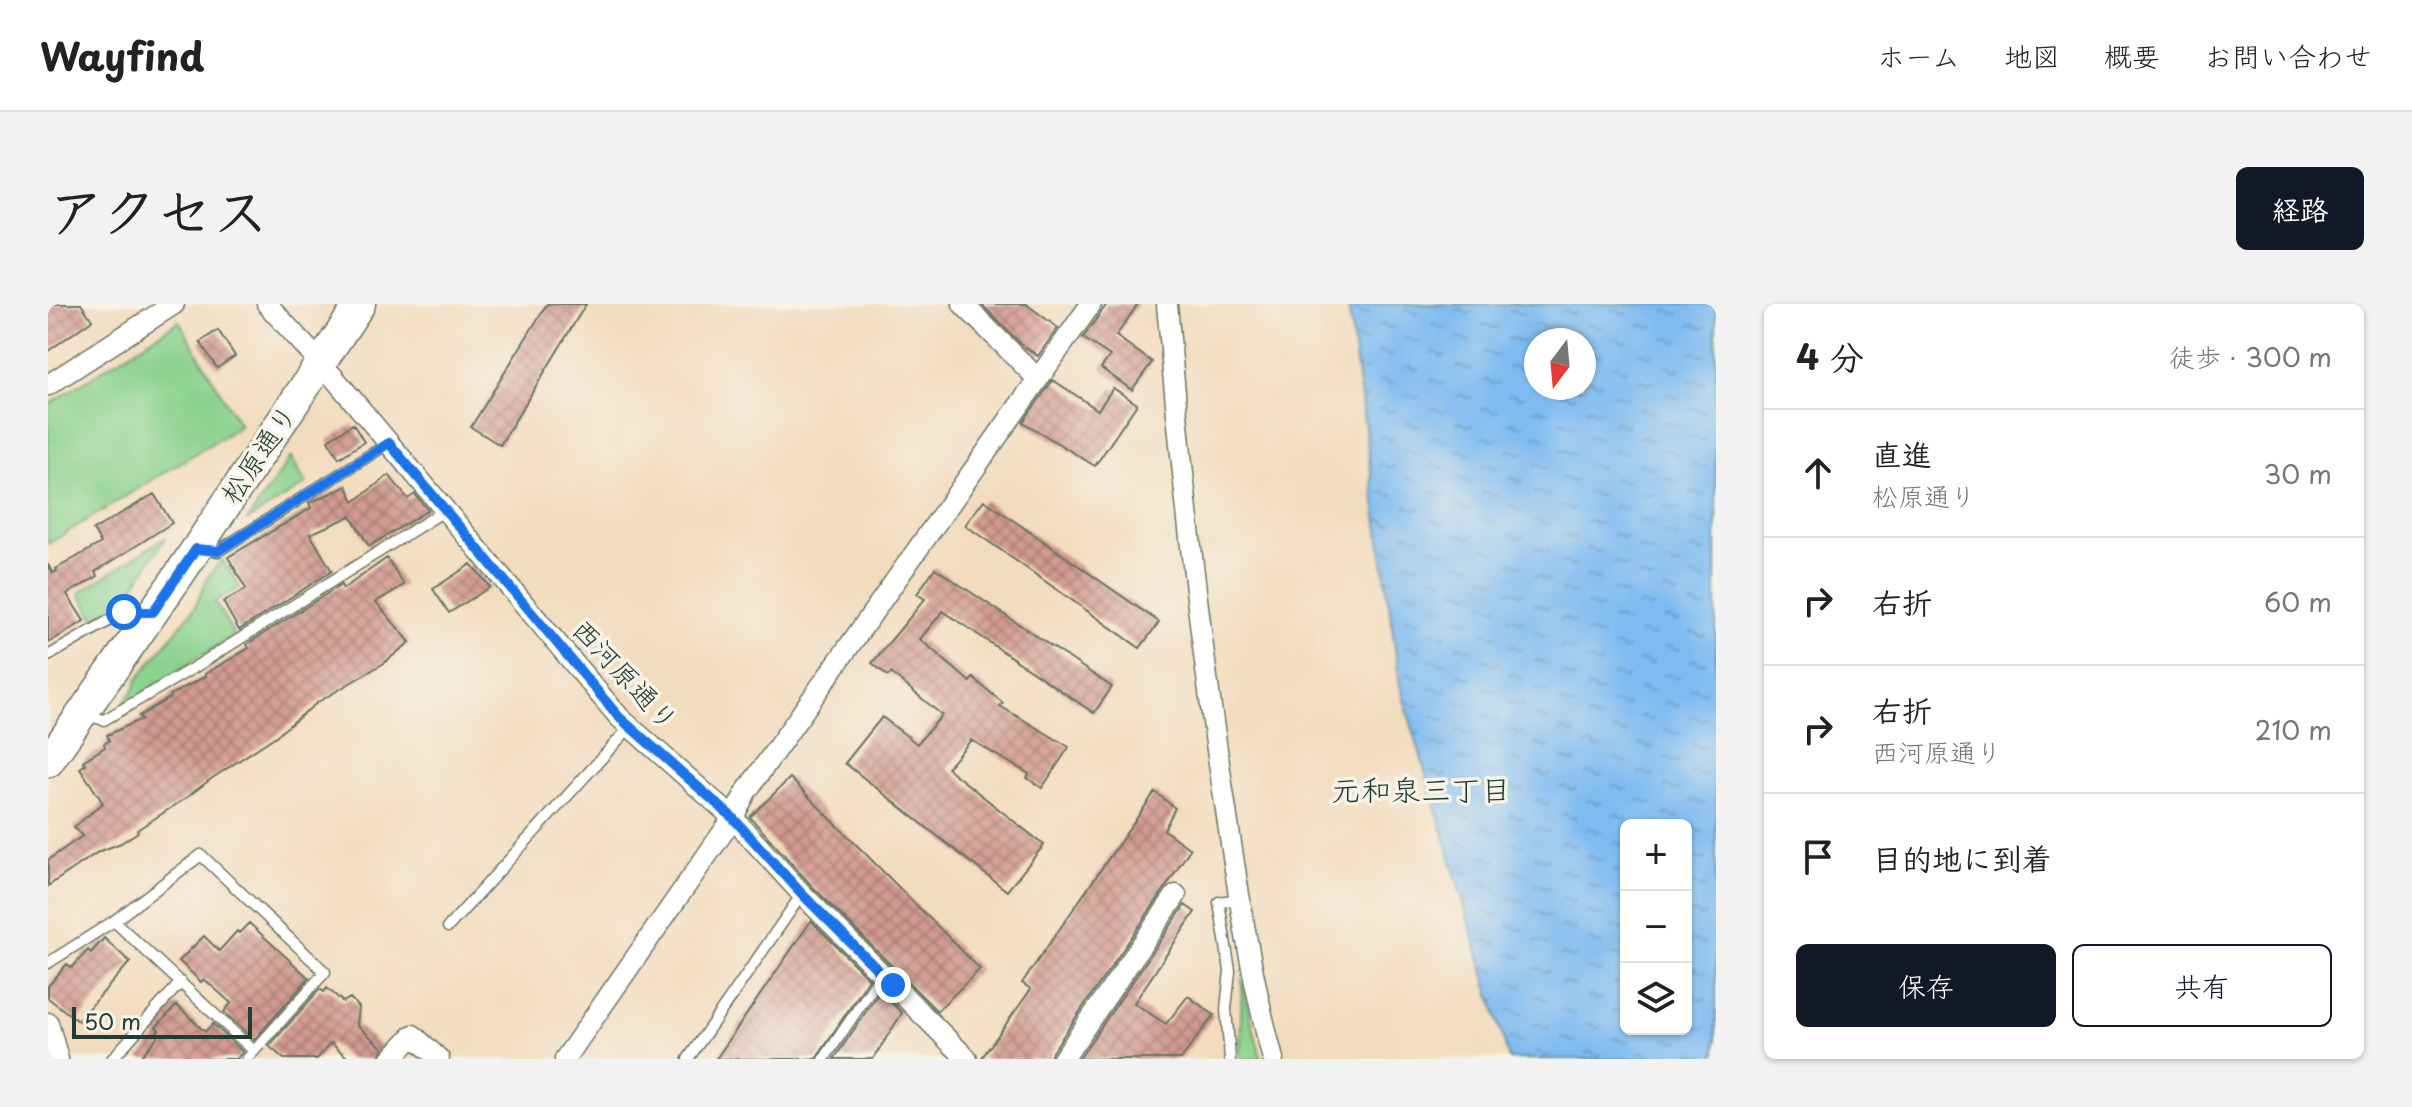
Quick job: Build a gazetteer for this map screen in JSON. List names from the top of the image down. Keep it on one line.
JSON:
{"streets":{"main road":["松原通り"],"street":["西河原通り"]},"crossings":[["松原通り","西河原通り"]],"districts":["元和泉三丁目"],"scale_bar":"50 m","north":"bottom","page":{"header":"Wayfind","nav":["ホーム","地図","概要","お問い合わせ"],"title":"アクセス","buttons":["経路",["保存","共有"]],"heading":["4 分","徒歩 · 300 m"],"list":[["直進","松原通り","30 m"],["右折","60 m"],["右折","西河原通り","210 m"],"目的地に到着"],"map_buttons":["+","−"],"scale":"50 m"}}
